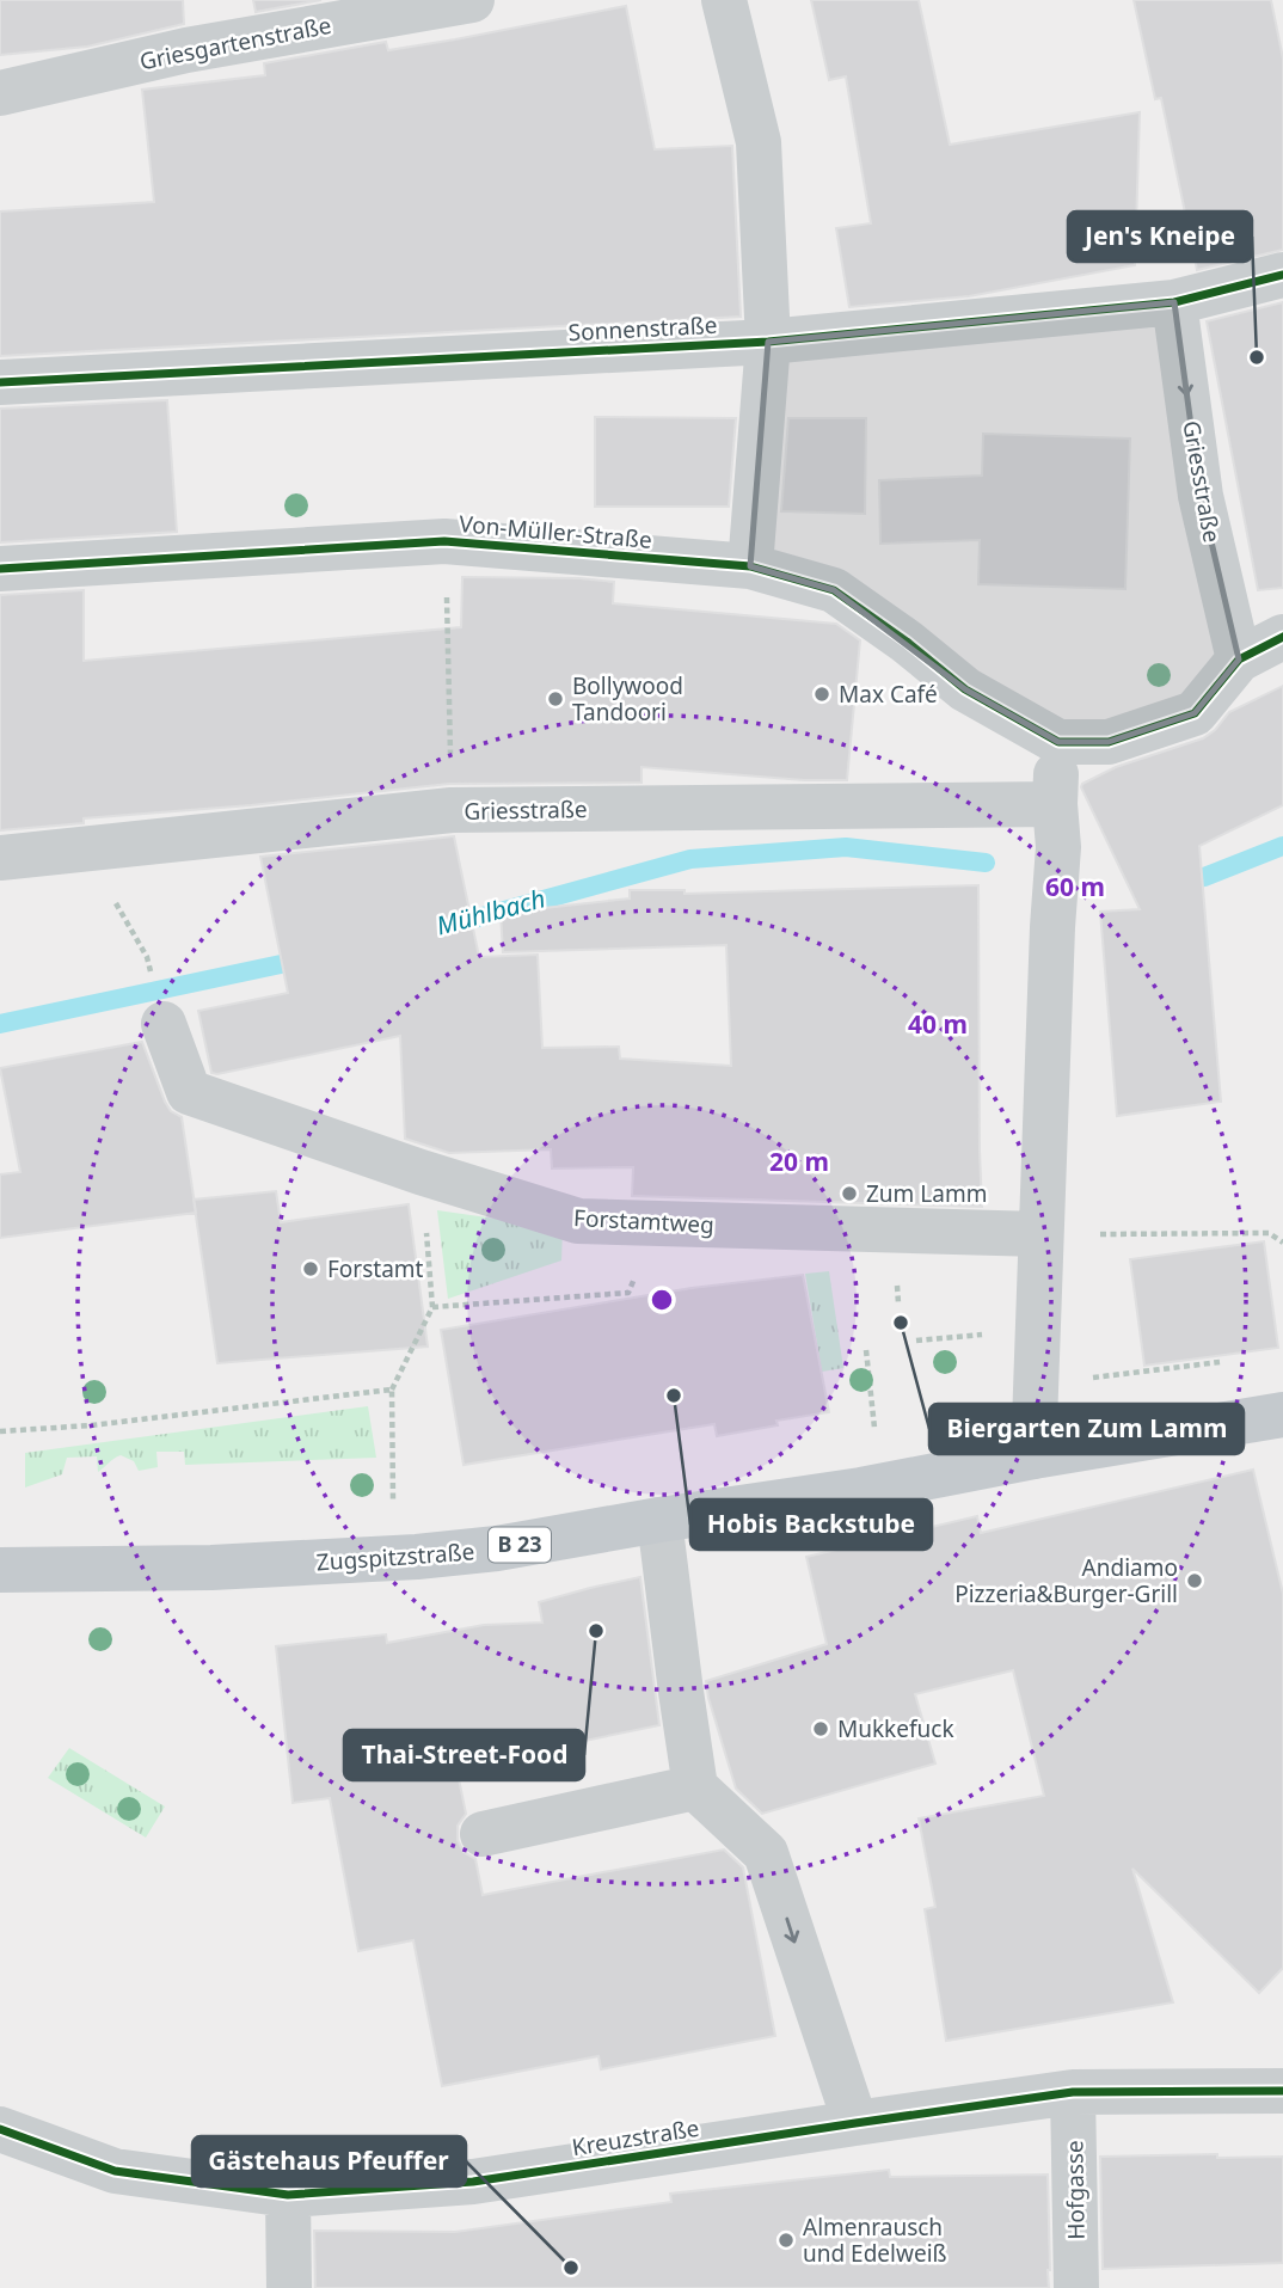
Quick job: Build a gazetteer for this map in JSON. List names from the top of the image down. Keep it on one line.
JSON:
{"streets":{"main road":["B 23","Zugspitzstraße"],"street":["Griesgartenstraße","Sonnenstraße","Griesstraße","Von-Müller-Straße","Forstamtweg","Kreuzstraße","Hofgasse"]},"crossings":[["Sonnenstraße","Griesstraße"],["B 23","Zugspitzstraße"],["Kreuzstraße","Hofgasse"]],"water":["Mühlbach"],"places":["Jen's Kneipe","Max Café","Bollywood Tandoori","Zum Lamm","Forstamt","Biergarten Zum Lamm","Hobis Backstube","Andiamo Pizzeria&Burger-Grill","Thai-Street-Food","Mukkefuck","Almenrausch und Edelweiß","Gästehaus Pfeuffer"],"rings":["60 m","40 m","20 m"]}
